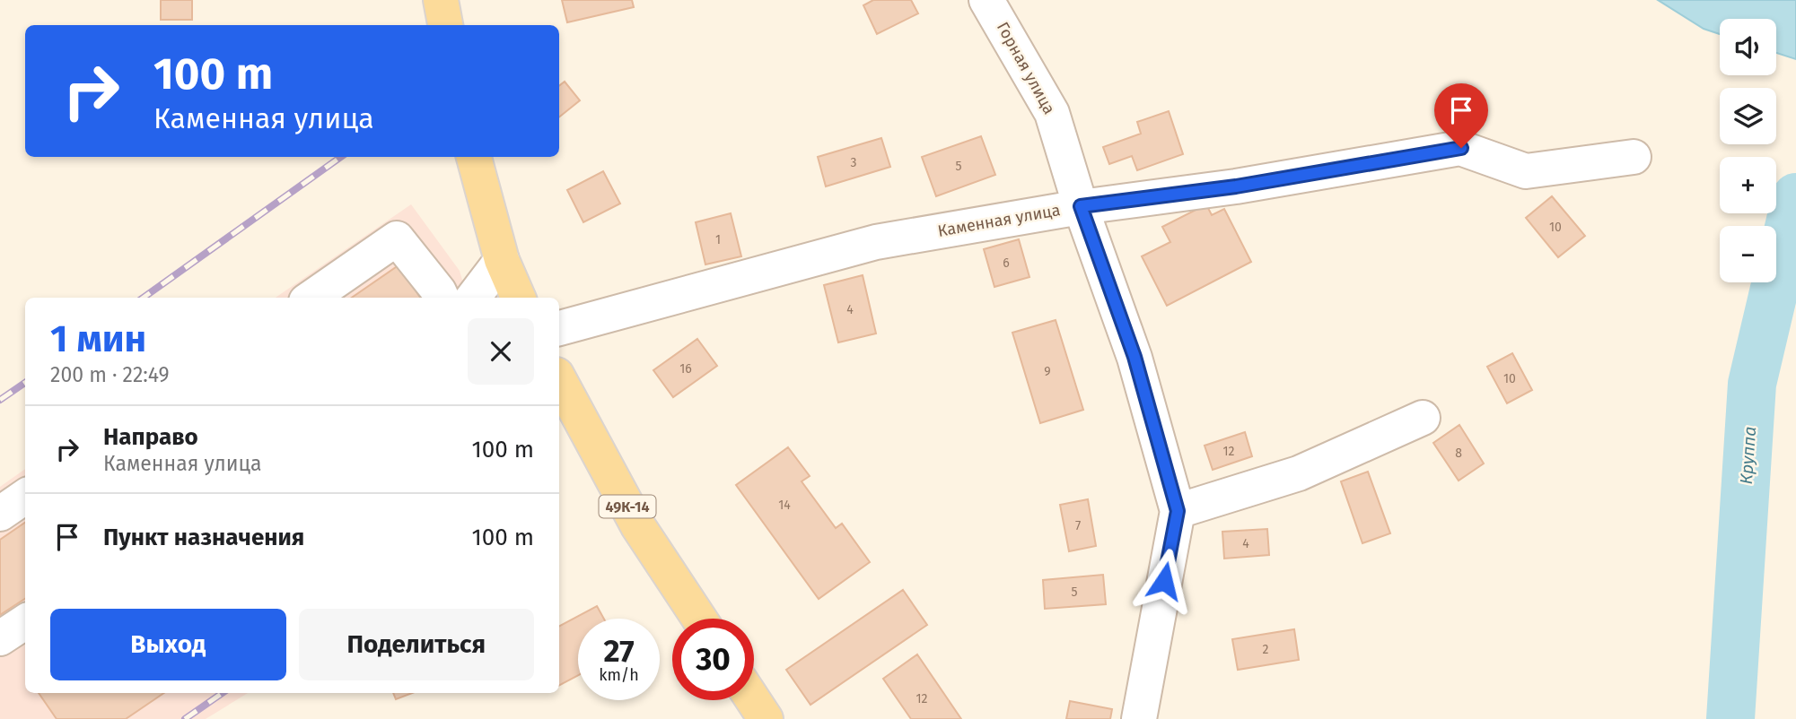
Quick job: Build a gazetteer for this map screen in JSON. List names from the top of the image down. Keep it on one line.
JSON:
{"streets":{"main road":["49К-14"],"street":["Горная улица","Каменная улица"]},"crossings":[["Горная улица","Каменная улица"]],"water":["Круппа"],"house_numbers":["3","5","10","1","6","4","16","9","10","12","8","14","7","4","5","2","12"],"page":{"map_buttons":["+","−"],"turn":["100 m","Каменная улица"],"heading":["1 мин","200 m · 22:49"],"list":[{"name":"Направо","note":"Каменная улица","value":"100 m"},{"name":"Пункт назначения","value":"100 m"}],"buttons":["Выход","Поделиться"],"speed":"27 km/h","limit":"30"}}
